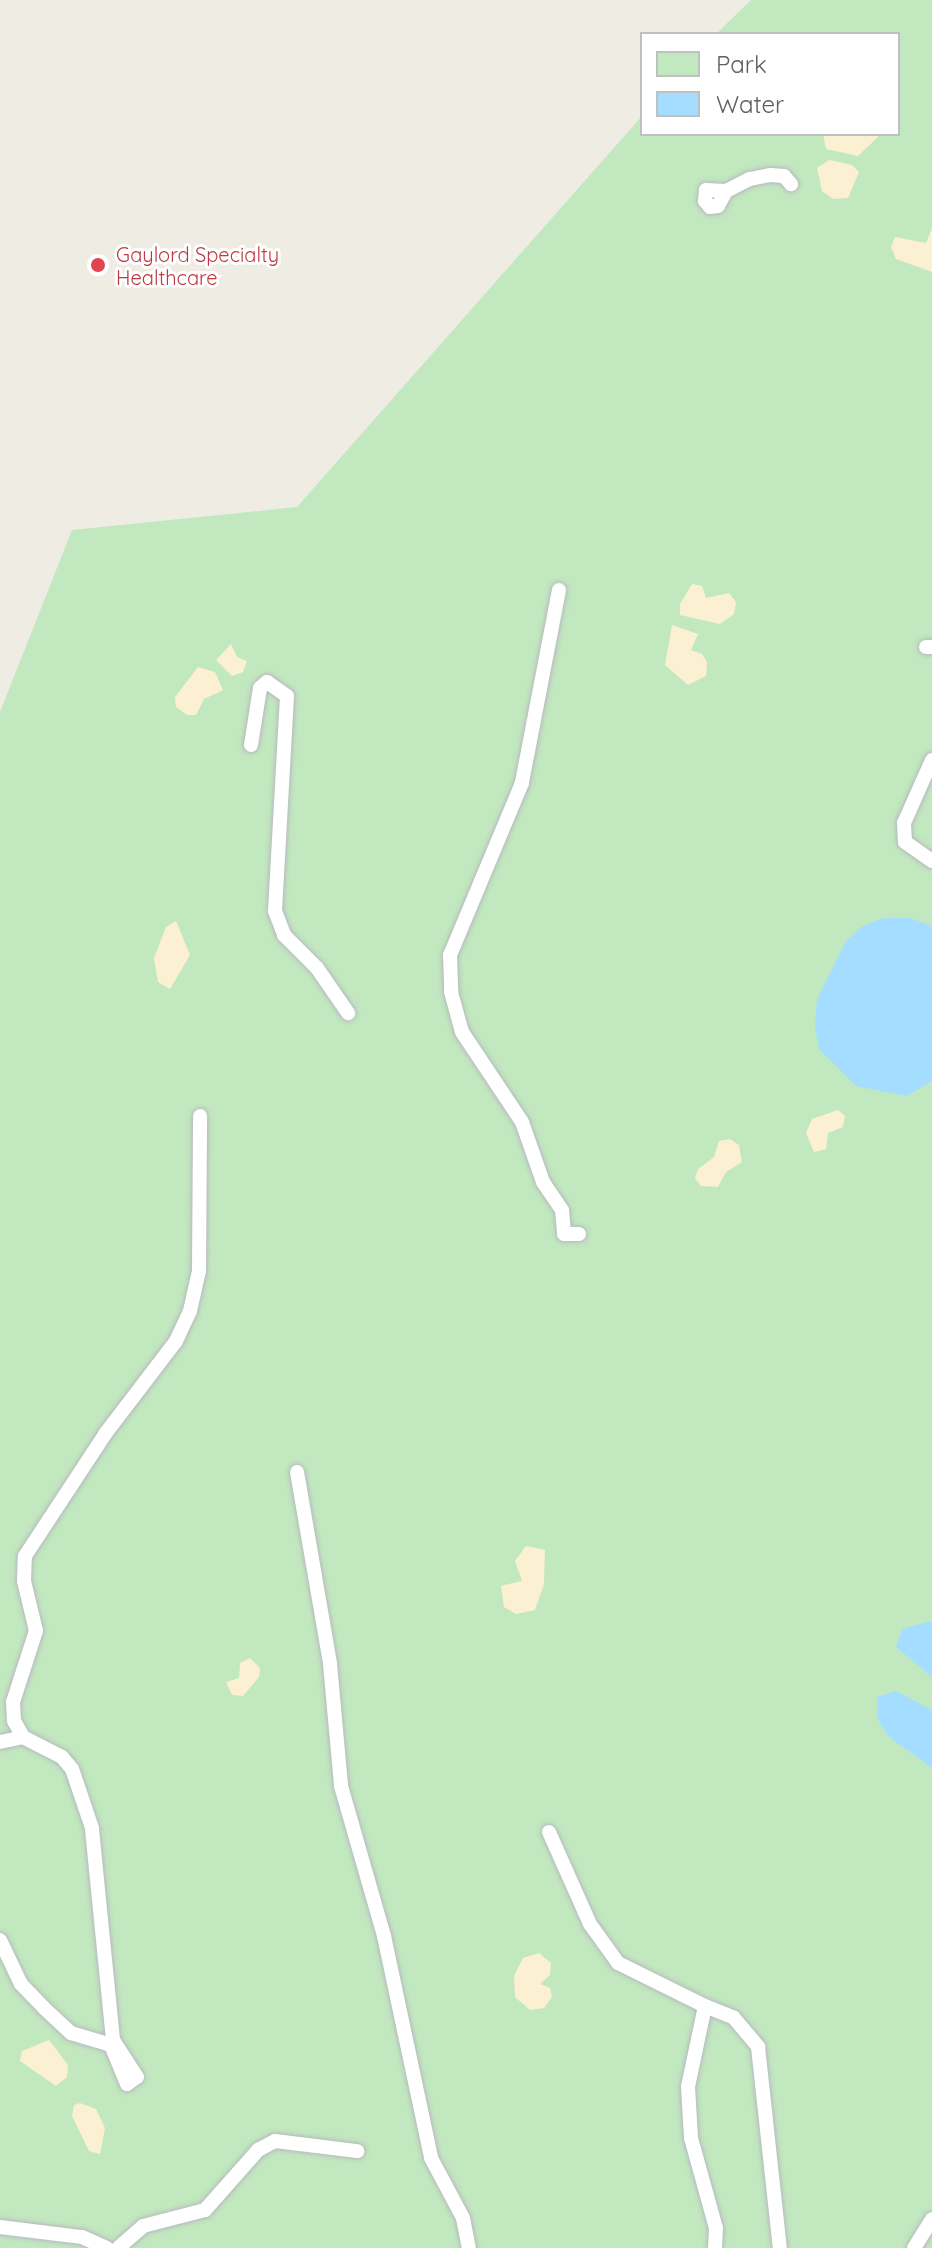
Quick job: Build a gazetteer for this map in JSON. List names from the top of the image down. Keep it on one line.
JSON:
{"places":["Gaylord Specialty Healthcare"],"legend":["Park","Water"]}
